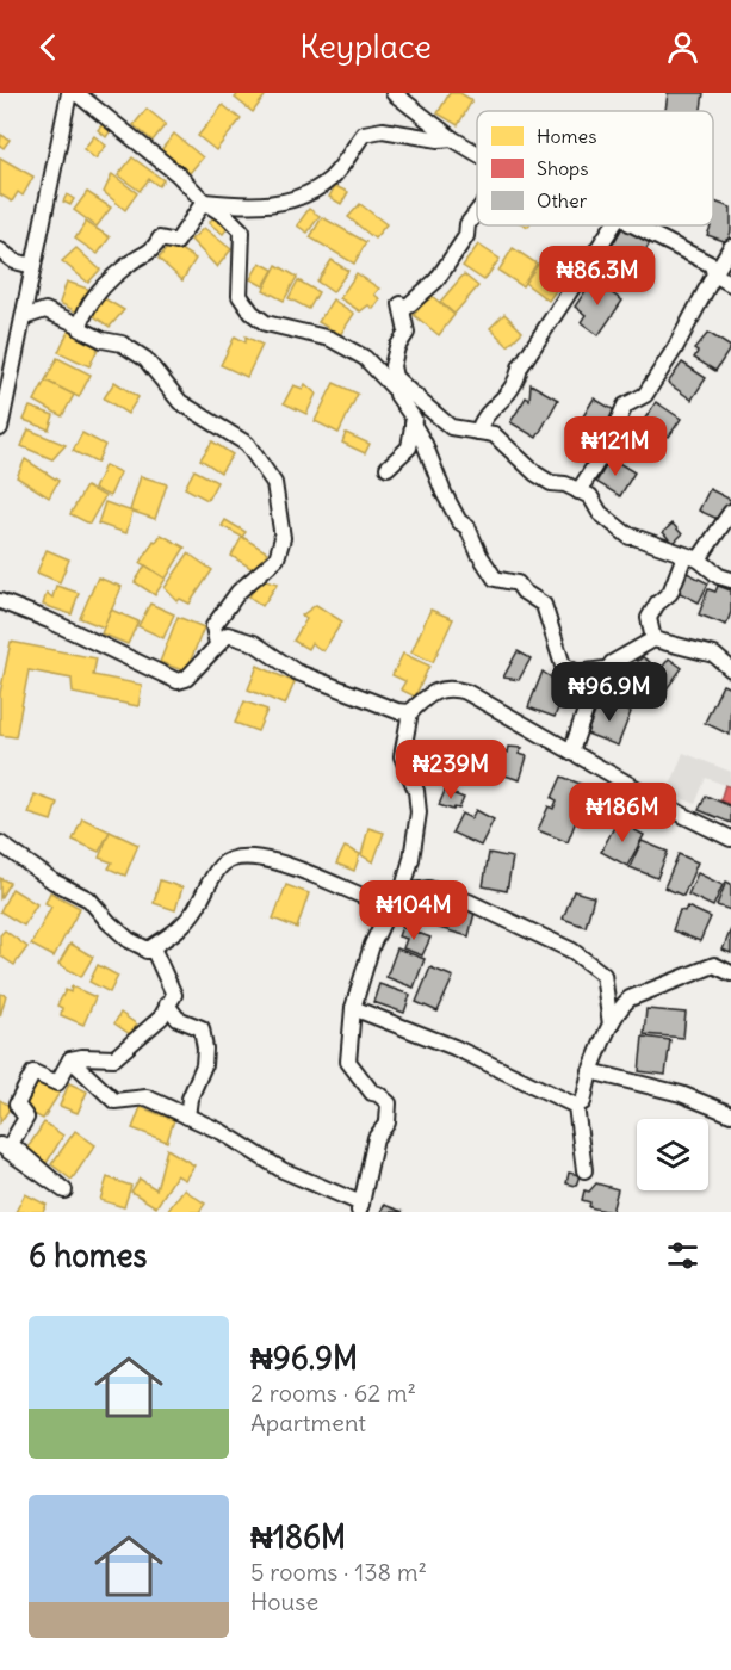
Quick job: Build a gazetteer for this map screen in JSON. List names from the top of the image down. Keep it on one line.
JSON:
{"legend":["Homes","Shops","Other"],"page":{"header":"Keyplace","price":["₦86.3M","₦121M","₦96.9M","₦239M","₦186M","₦104M"],"heading":"6 homes","list":[{"name":"₦96.9M","note":"2 rooms · 62 m² · Apartment"},{"name":"₦186M","note":"5 rooms · 138 m² · House"}]}}
